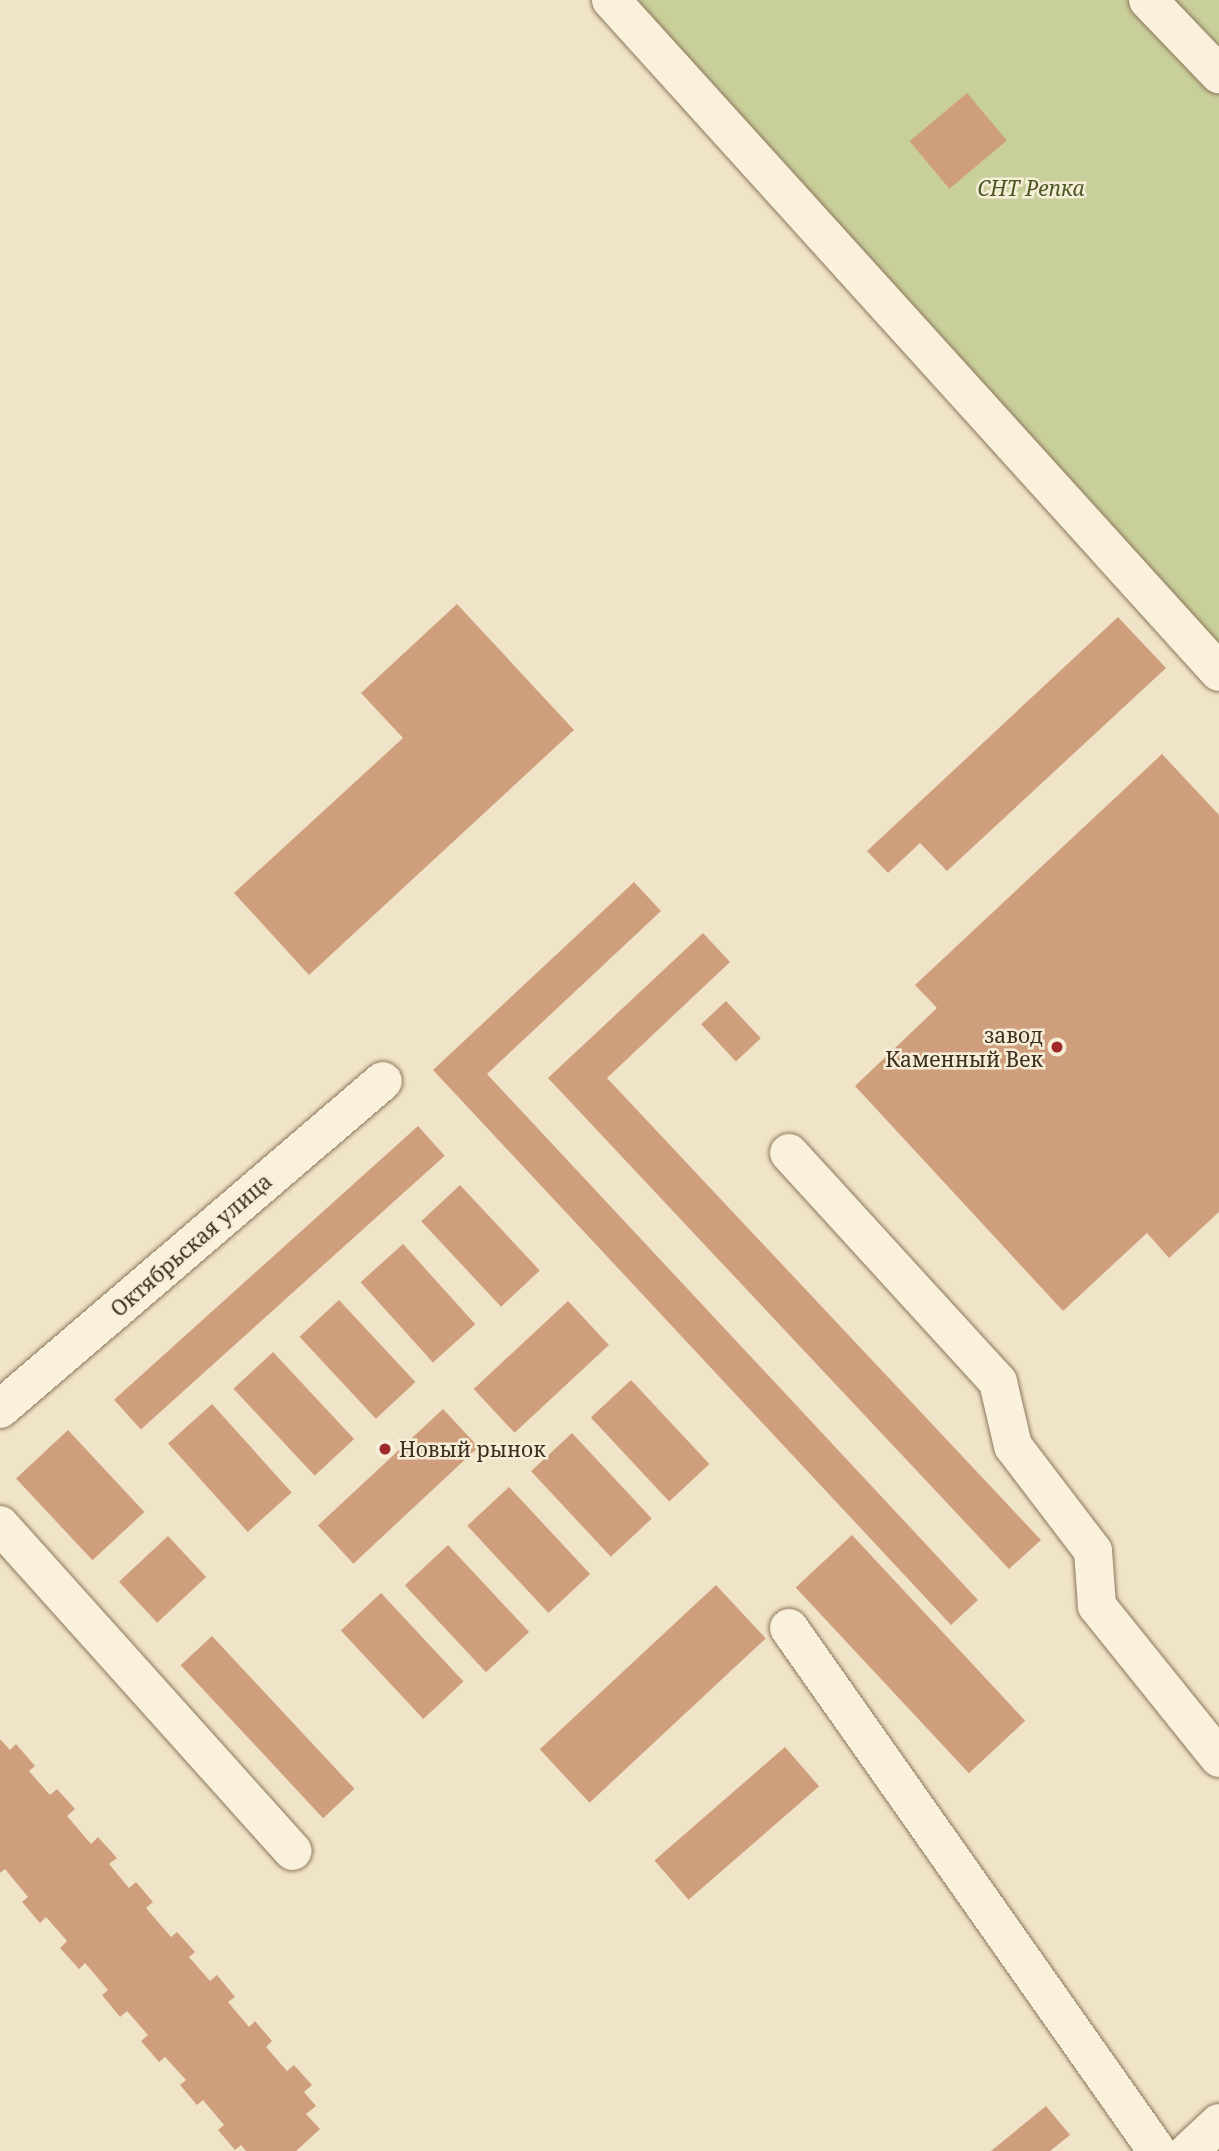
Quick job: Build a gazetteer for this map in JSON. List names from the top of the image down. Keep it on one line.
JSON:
{"streets":{"street":["Октябрьская улица"]},"parks":["СНТ Репка"],"places":["завод Каменный Век","Новый рынок"]}
